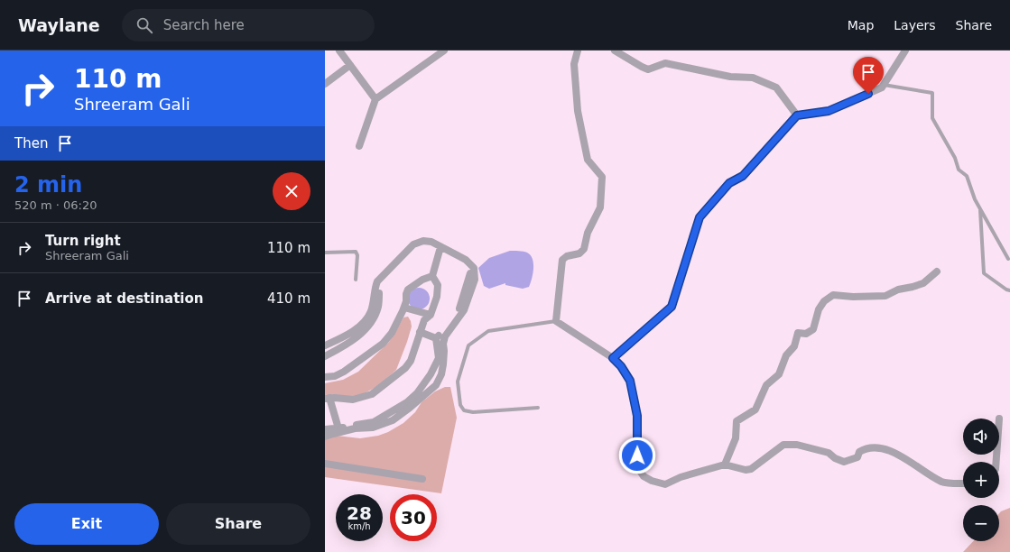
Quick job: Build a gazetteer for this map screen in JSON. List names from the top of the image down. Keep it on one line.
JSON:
{"page":{"header":"Waylane","search":"Search here","nav":["Map","Layers","Share"],"turn":["110 m","Shreeram Gali"],"then":"Then","heading":["2 min","520 m · 06:20"],"list":[{"name":"Turn right","note":"Shreeram Gali","value":"110 m"},{"name":"Arrive at destination","value":"410 m"}],"map_buttons":["+","−"],"speed":"28 km/h","limit":"30","buttons":["Exit","Share"]}}
